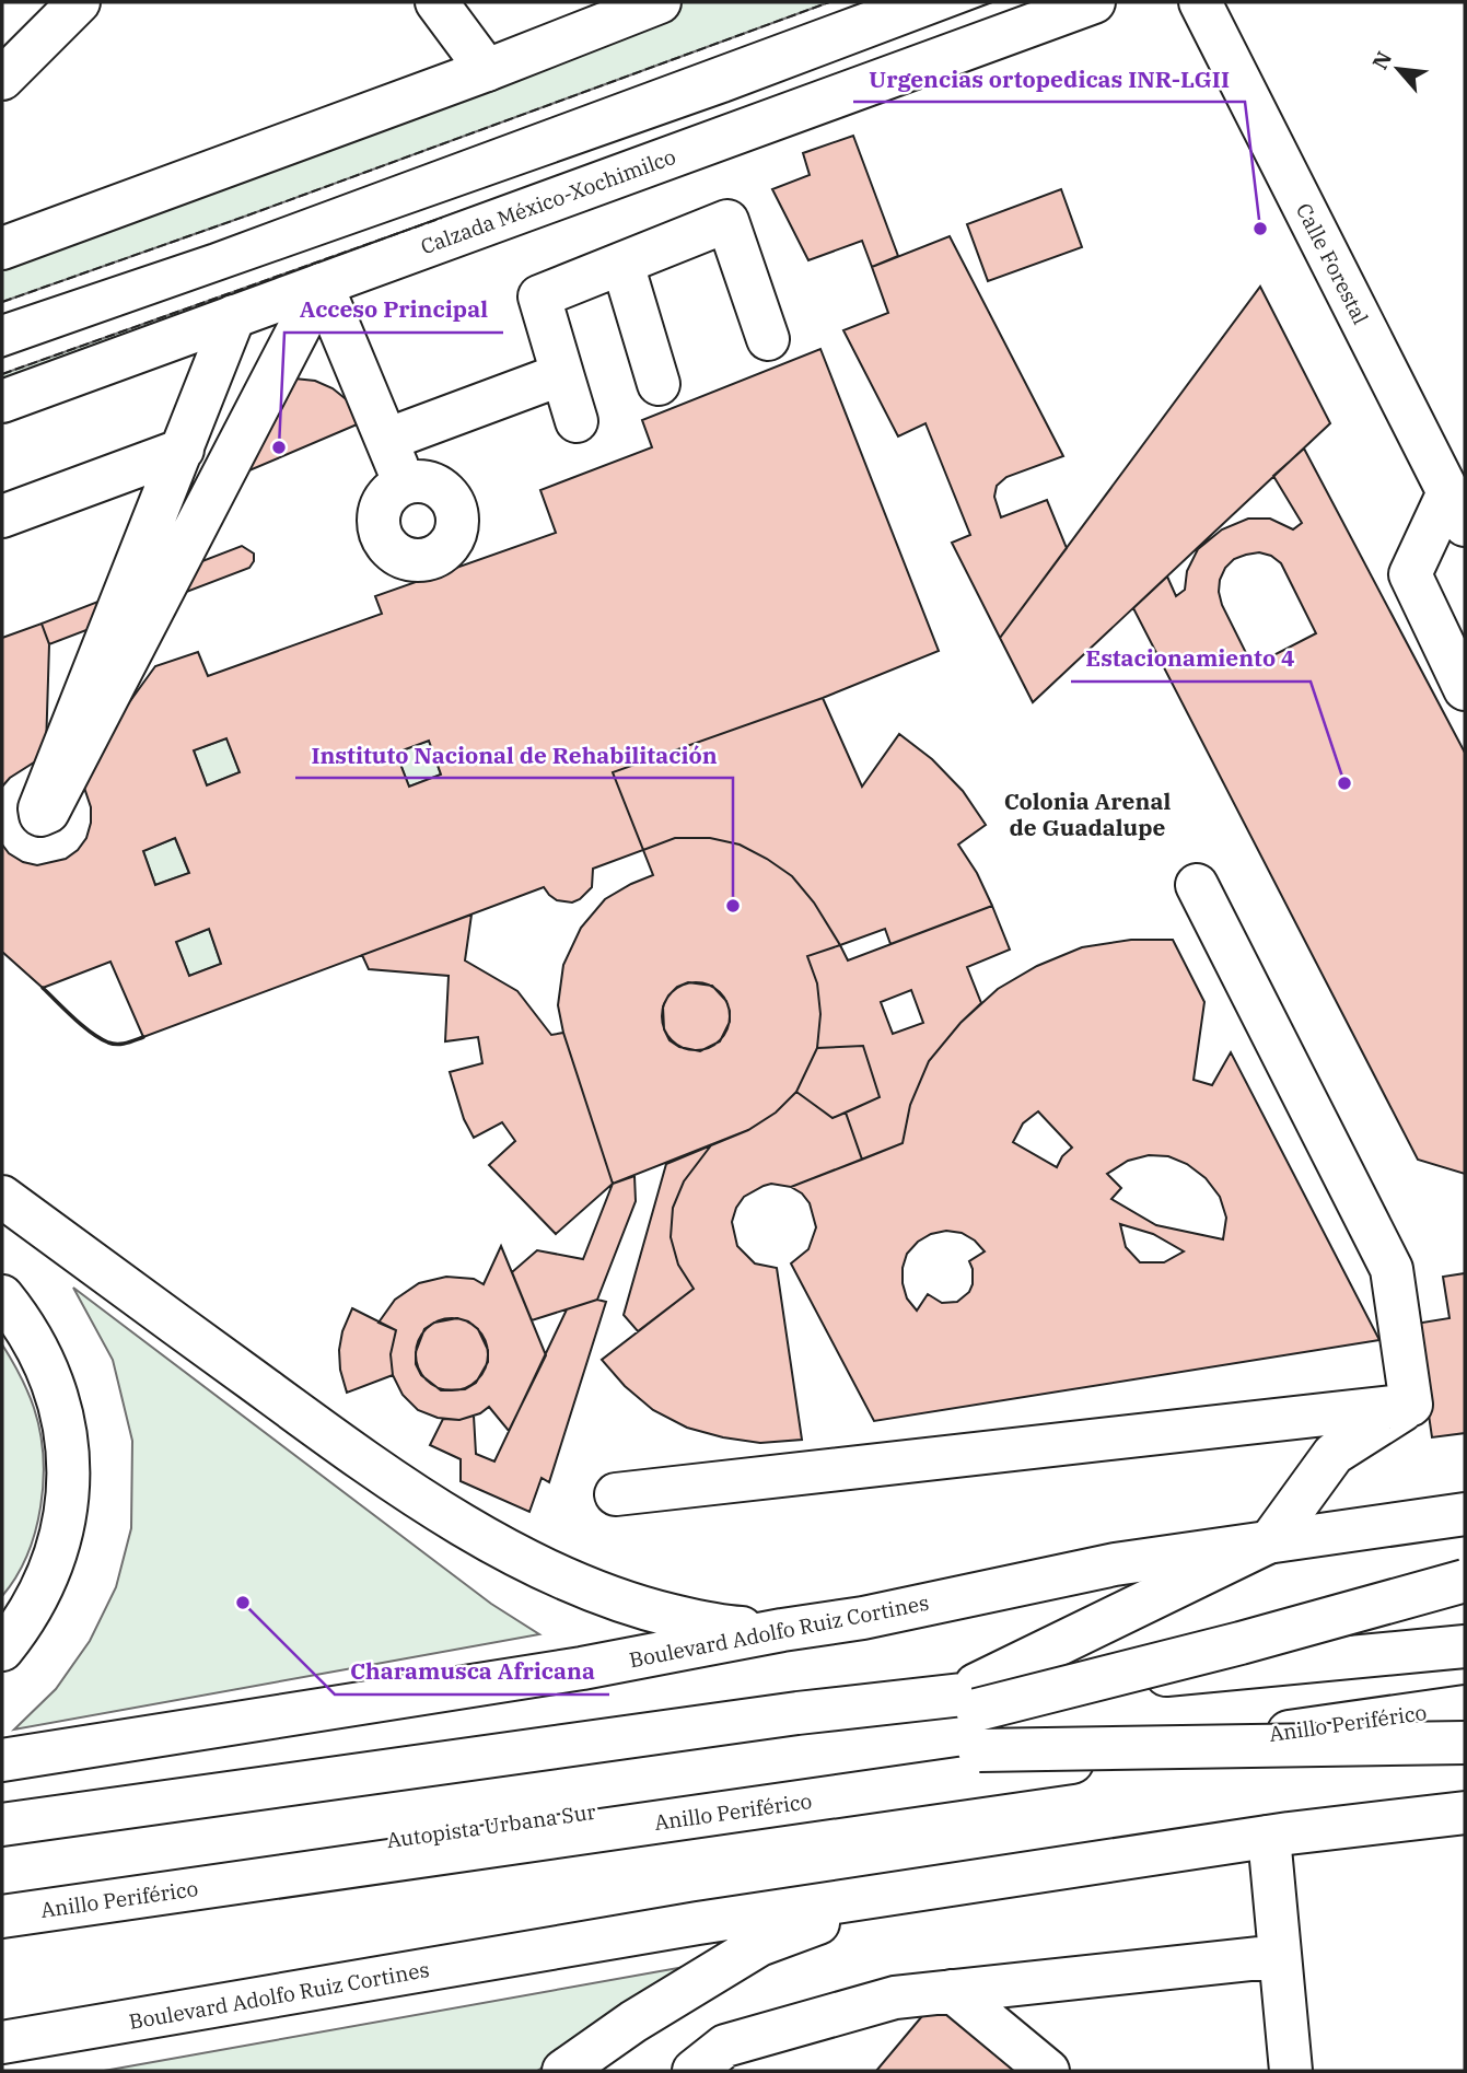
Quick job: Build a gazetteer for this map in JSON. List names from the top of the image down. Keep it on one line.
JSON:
{"streets":{"main road":["Calzada México-Xochimilco","Calle Forestal","Boulevard Adolfo Ruiz Cortines","Anillo Periférico","Autopista Urbana Sur"]},"districts":["Colonia Arenal de Guadalupe"],"places":["Urgencias ortopedicas INR-LGII","Acceso Principal","Estacionamiento 4","Instituto Nacional de Rehabilitación","Charamusca Africana"],"north":"top left"}
